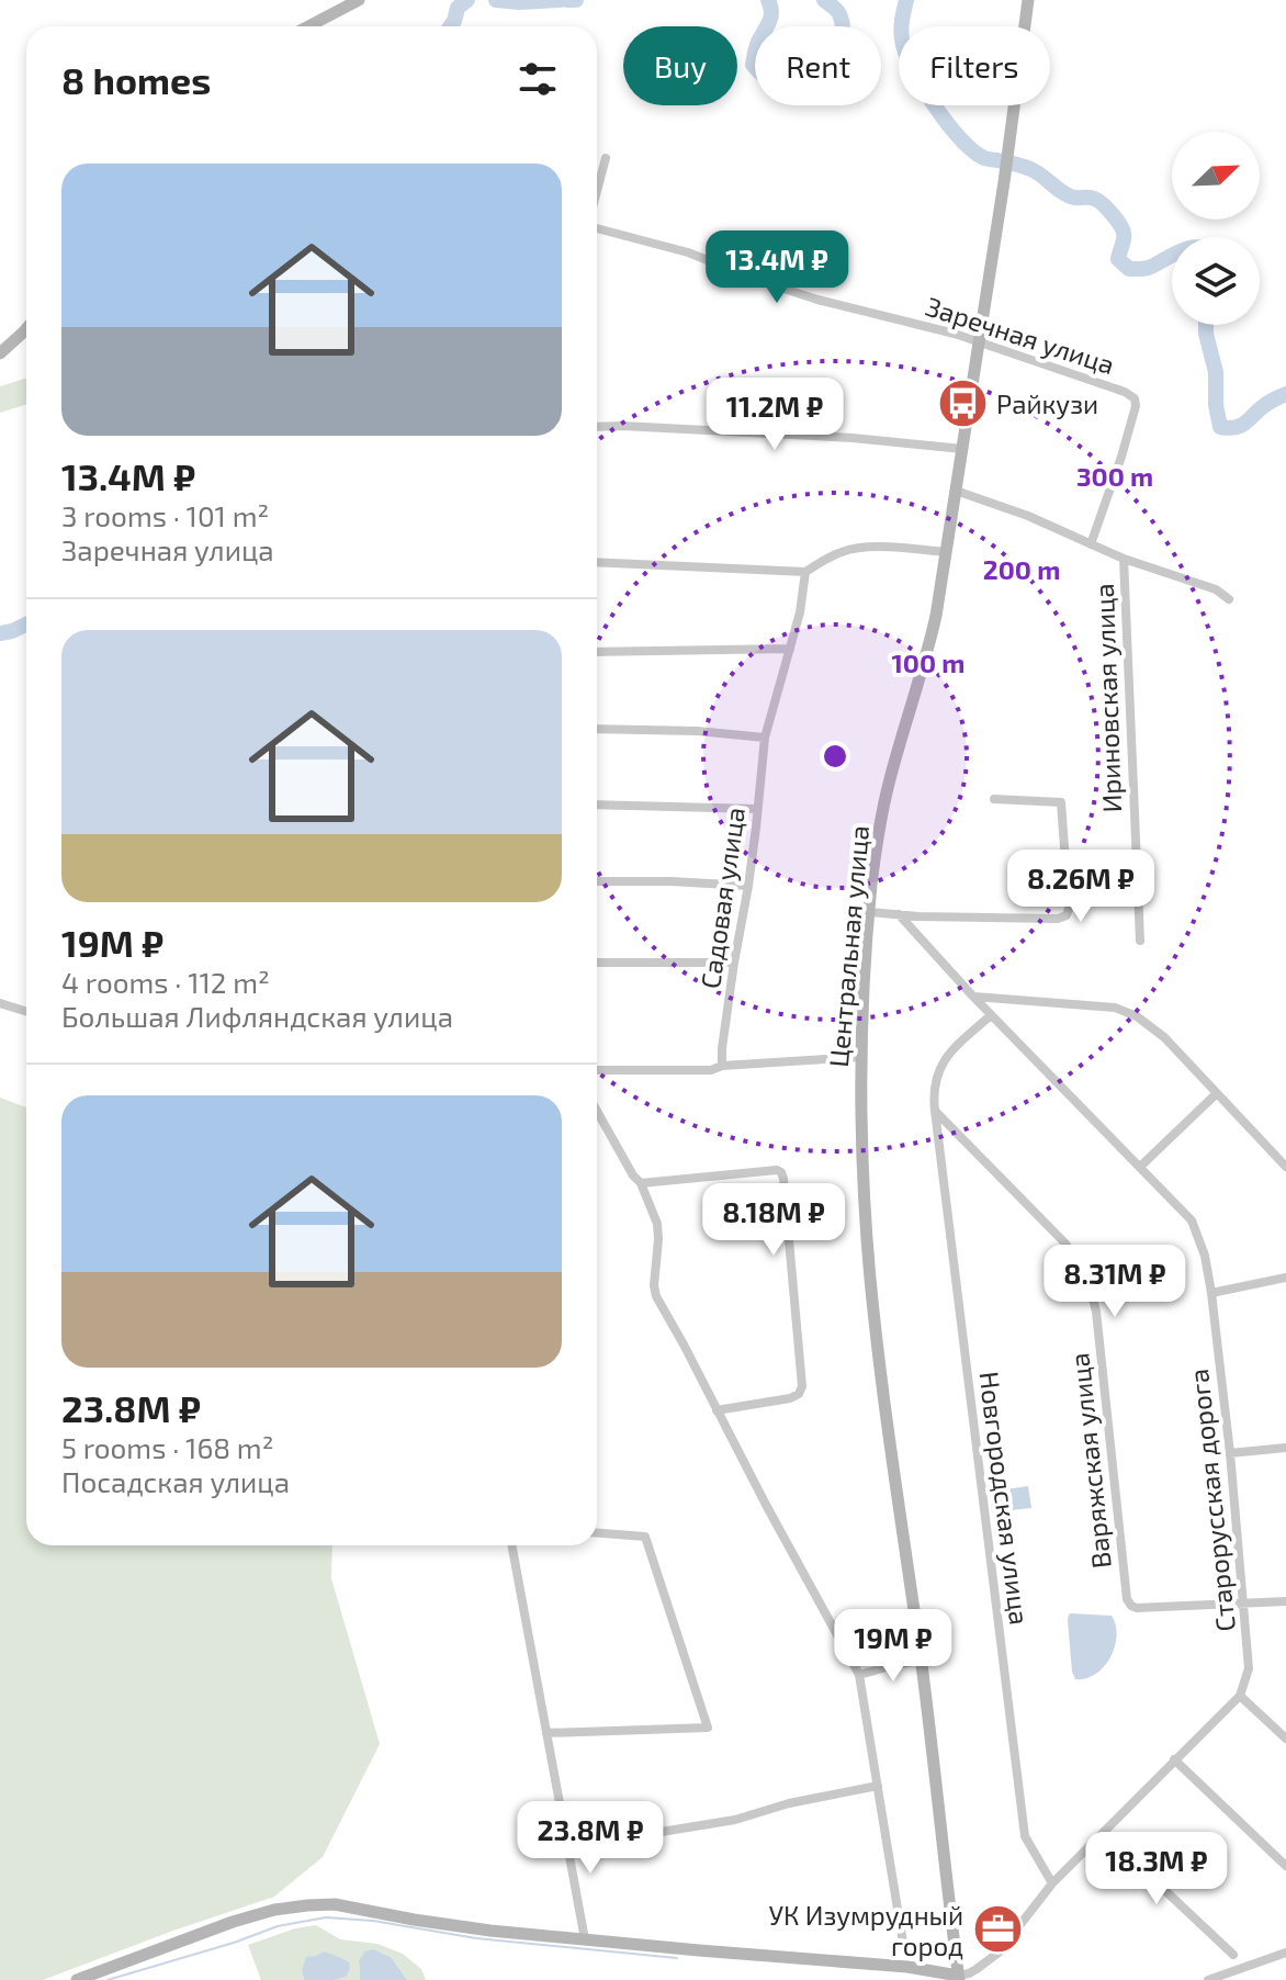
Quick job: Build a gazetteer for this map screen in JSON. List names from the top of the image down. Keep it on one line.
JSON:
{"streets":{"main road":["Центральная улица"],"street":["Заречная улица","Ириновская улица","Садовая улица","Варяжская улица","Новгородская улица","Старорусская дорога"]},"crossings":[["Заречная улица","Центральная улица"],["Варяжская улица","Новгородская улица"],["Варяжская улица","Старорусская дорога"]],"places":{"bus stop":["Райкузи"],"office":["УК Изумрудный город"]},"north":"top right","page":{"chip":["Buy","Rent","Filters"],"heading":"8 homes","list":[{"name":"13.4M ₽","note":"3 rooms · 101 m² · Заречная улица"},{"name":"19M ₽","note":"4 rooms · 112 m² · Большая Лифляндская улица"},{"name":"23.8M ₽","note":"5 rooms · 168 m² · Посадская улица"}],"price":["13.4M ₽","11.2M ₽","8.26M ₽","8.18M ₽","8.31M ₽","19M ₽","23.8M ₽","18.3M ₽"]},"rings":["300 m","200 m","100 m"]}
